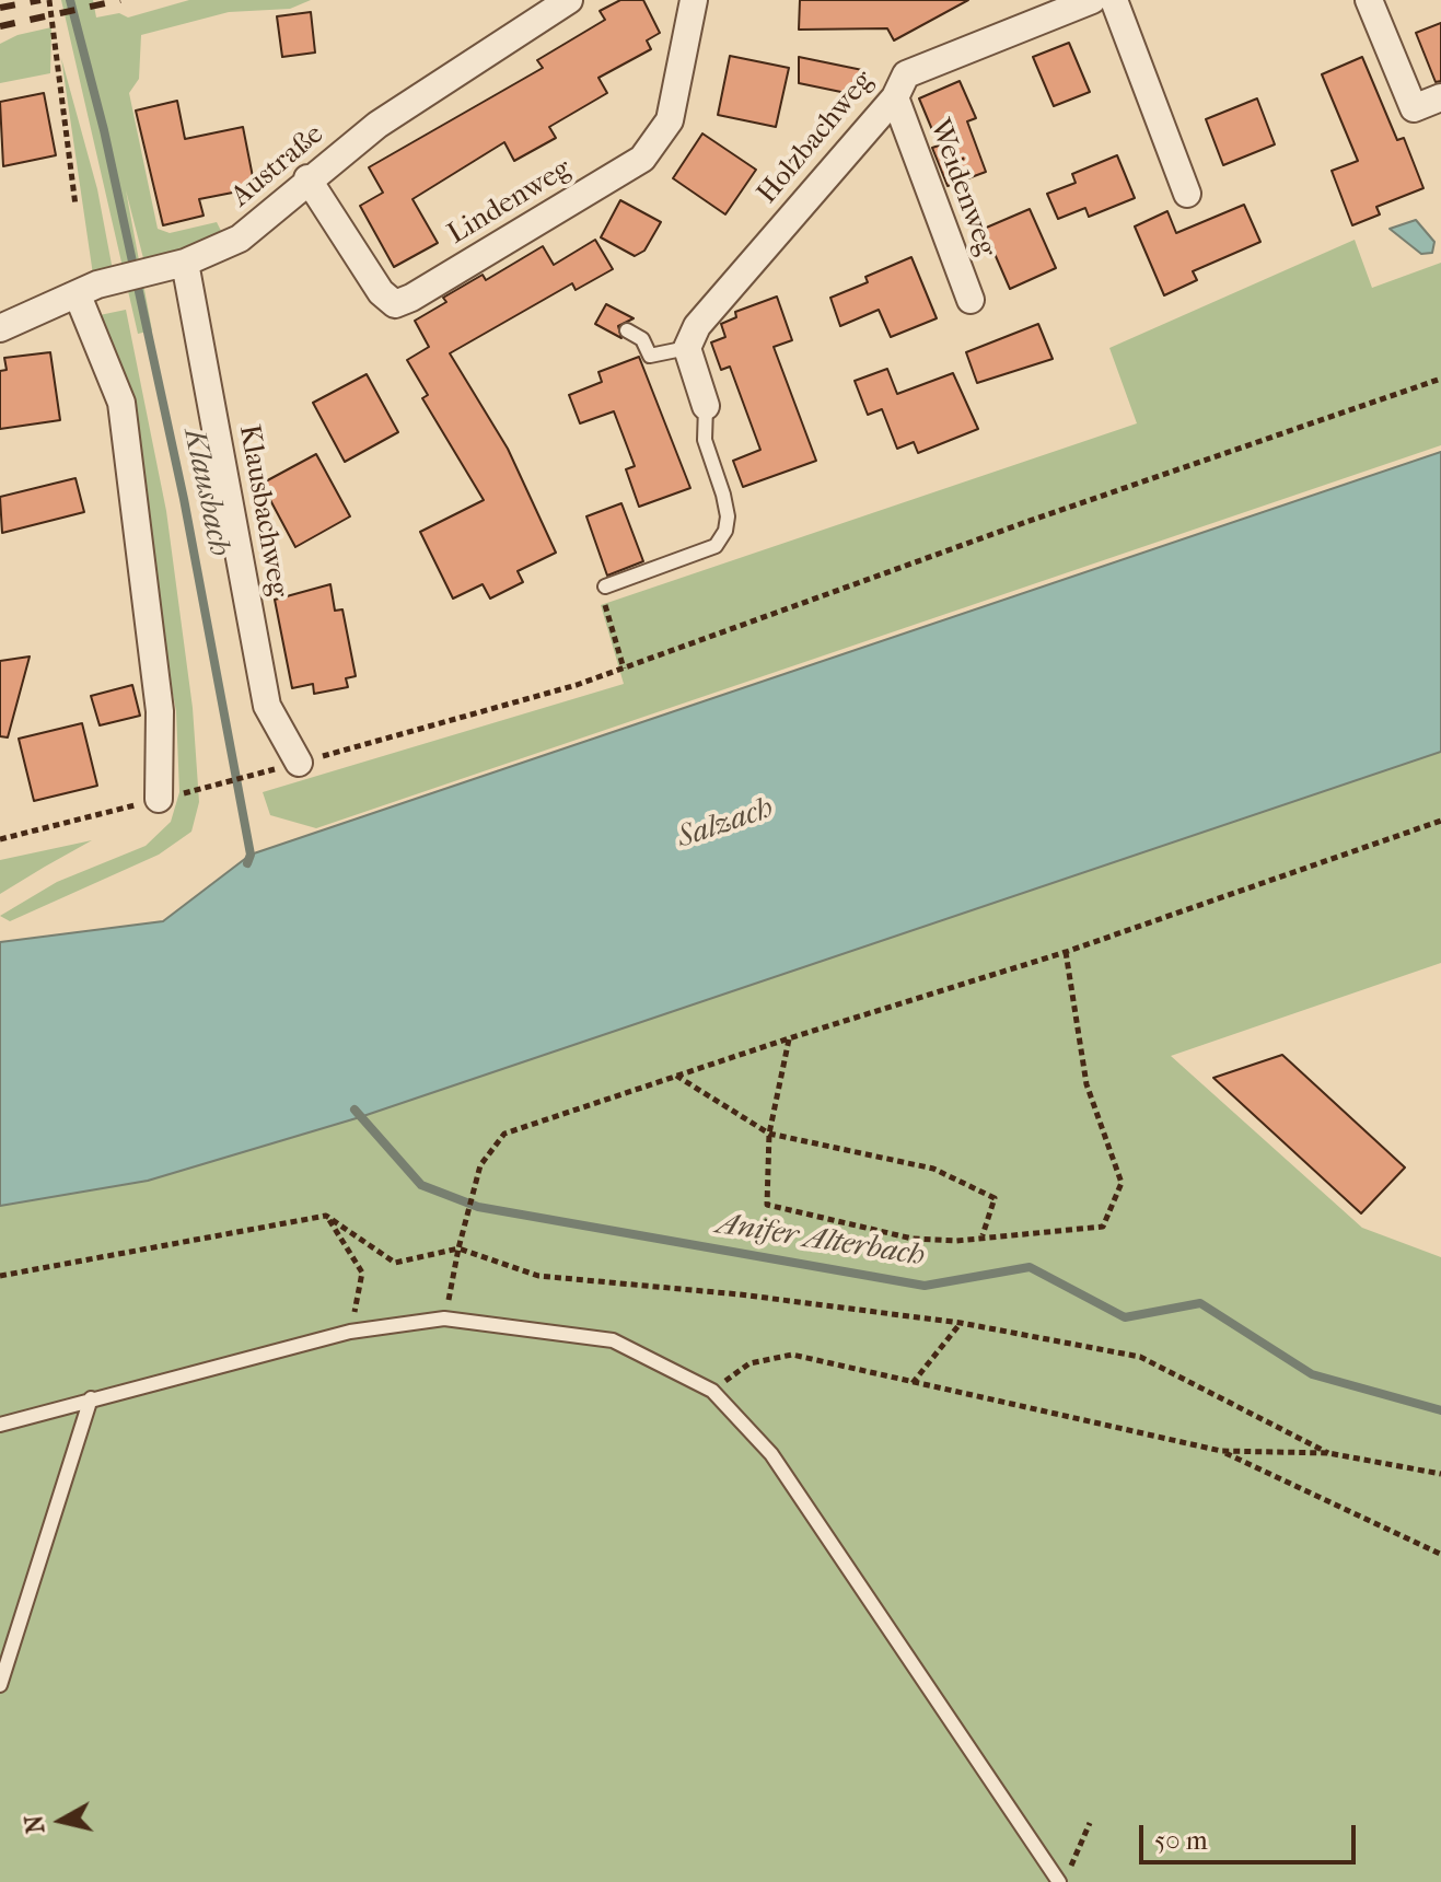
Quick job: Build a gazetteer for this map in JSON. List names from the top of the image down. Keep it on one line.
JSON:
{"streets":{"street":["Holzbachweg","Austraße","Weidenweg","Lindenweg","Klausbachweg"]},"crossings":[["Holzbachweg","Weidenweg"],["Austraße","Lindenweg"],["Austraße","Klausbachweg"]],"water":["Klausbach","Salzach","Anifer Alterbach"],"scale_bar":"50 m","north":"left"}
